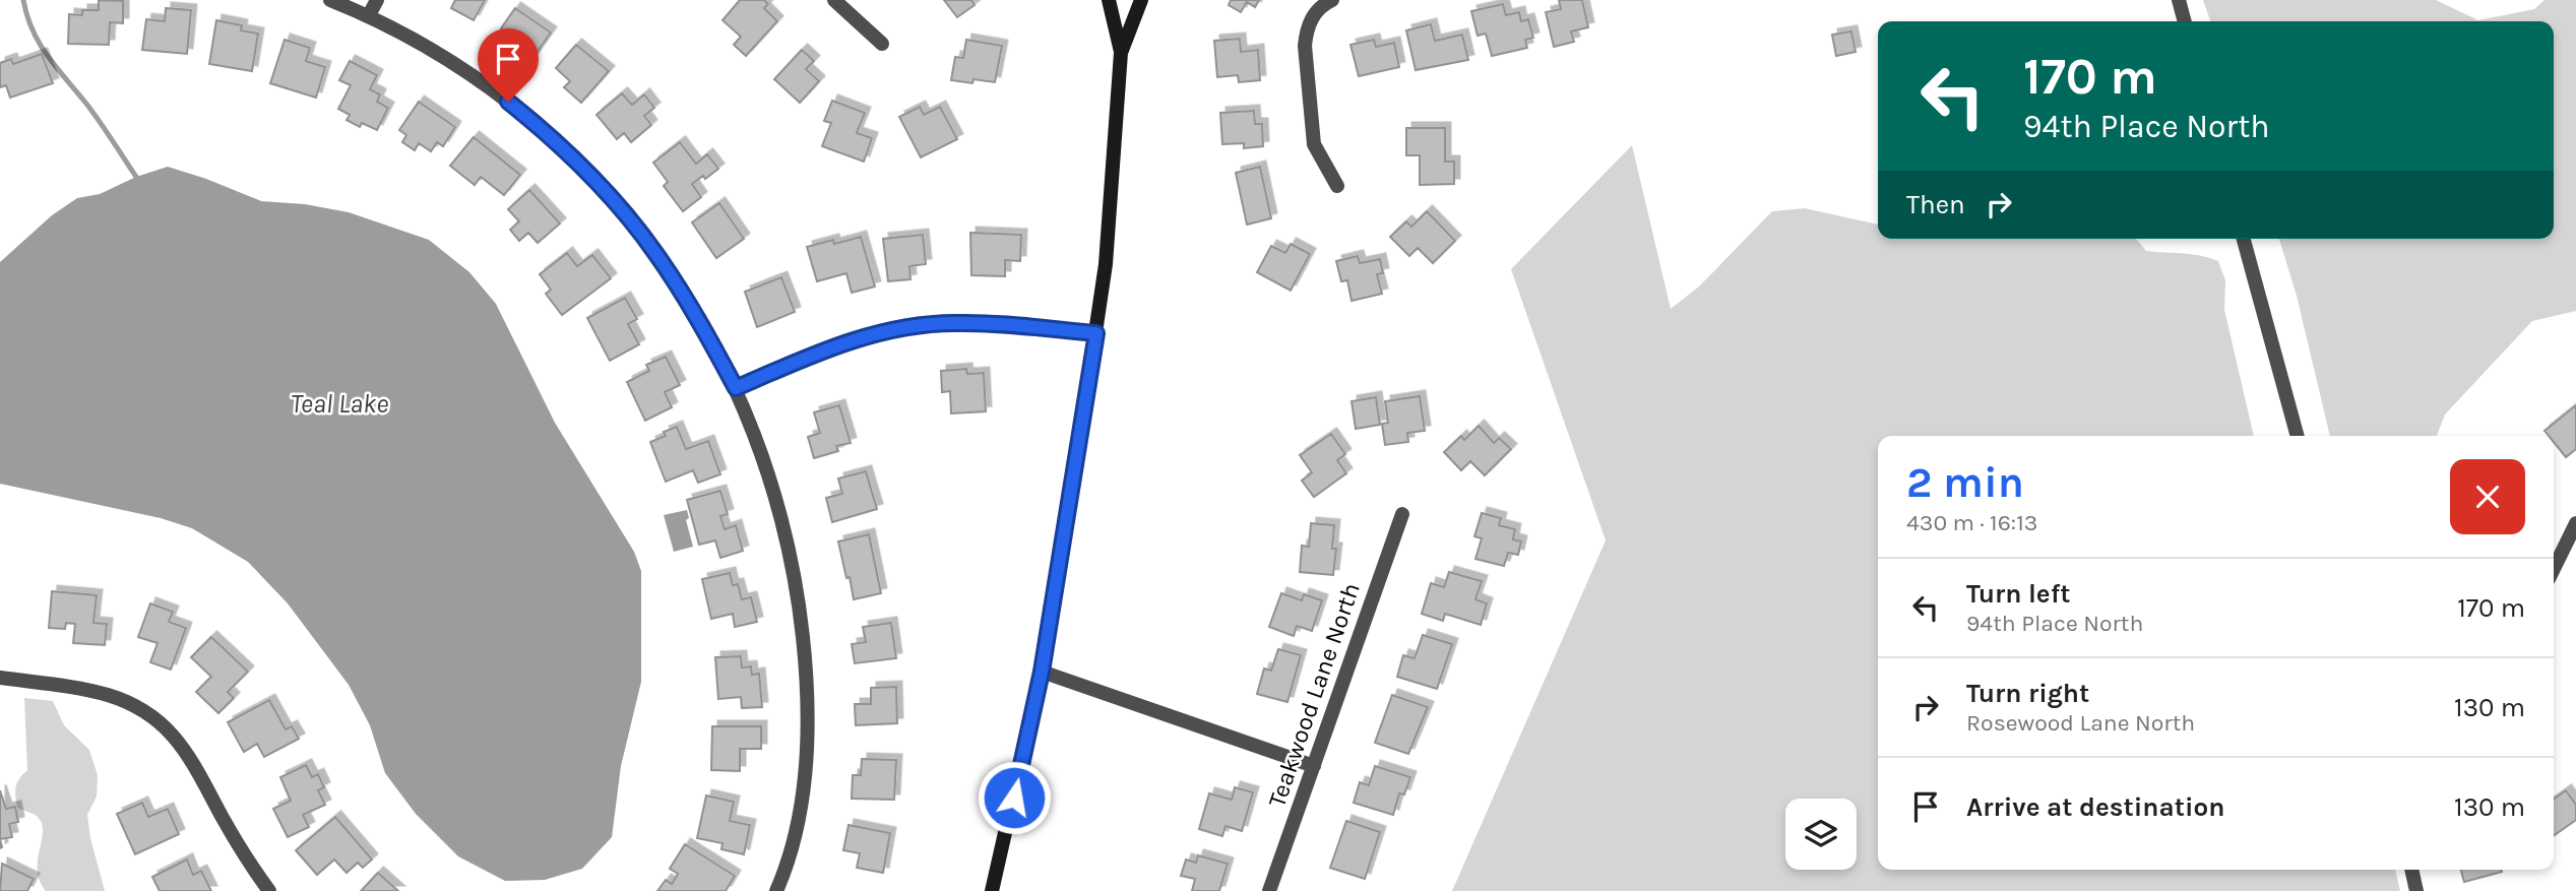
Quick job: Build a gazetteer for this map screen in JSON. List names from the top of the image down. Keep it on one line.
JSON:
{"streets":{"street":["Teakwood Lane North"]},"water":["Teal Lake"],"page":{"turn":["170 m","94th Place North"],"then":"Then","heading":["2 min","430 m · 16:13"],"list":[{"name":"Turn left","note":"94th Place North","value":"170 m"},{"name":"Turn right","note":"Rosewood Lane North","value":"130 m"},{"name":"Arrive at destination","value":"130 m"}]}}
